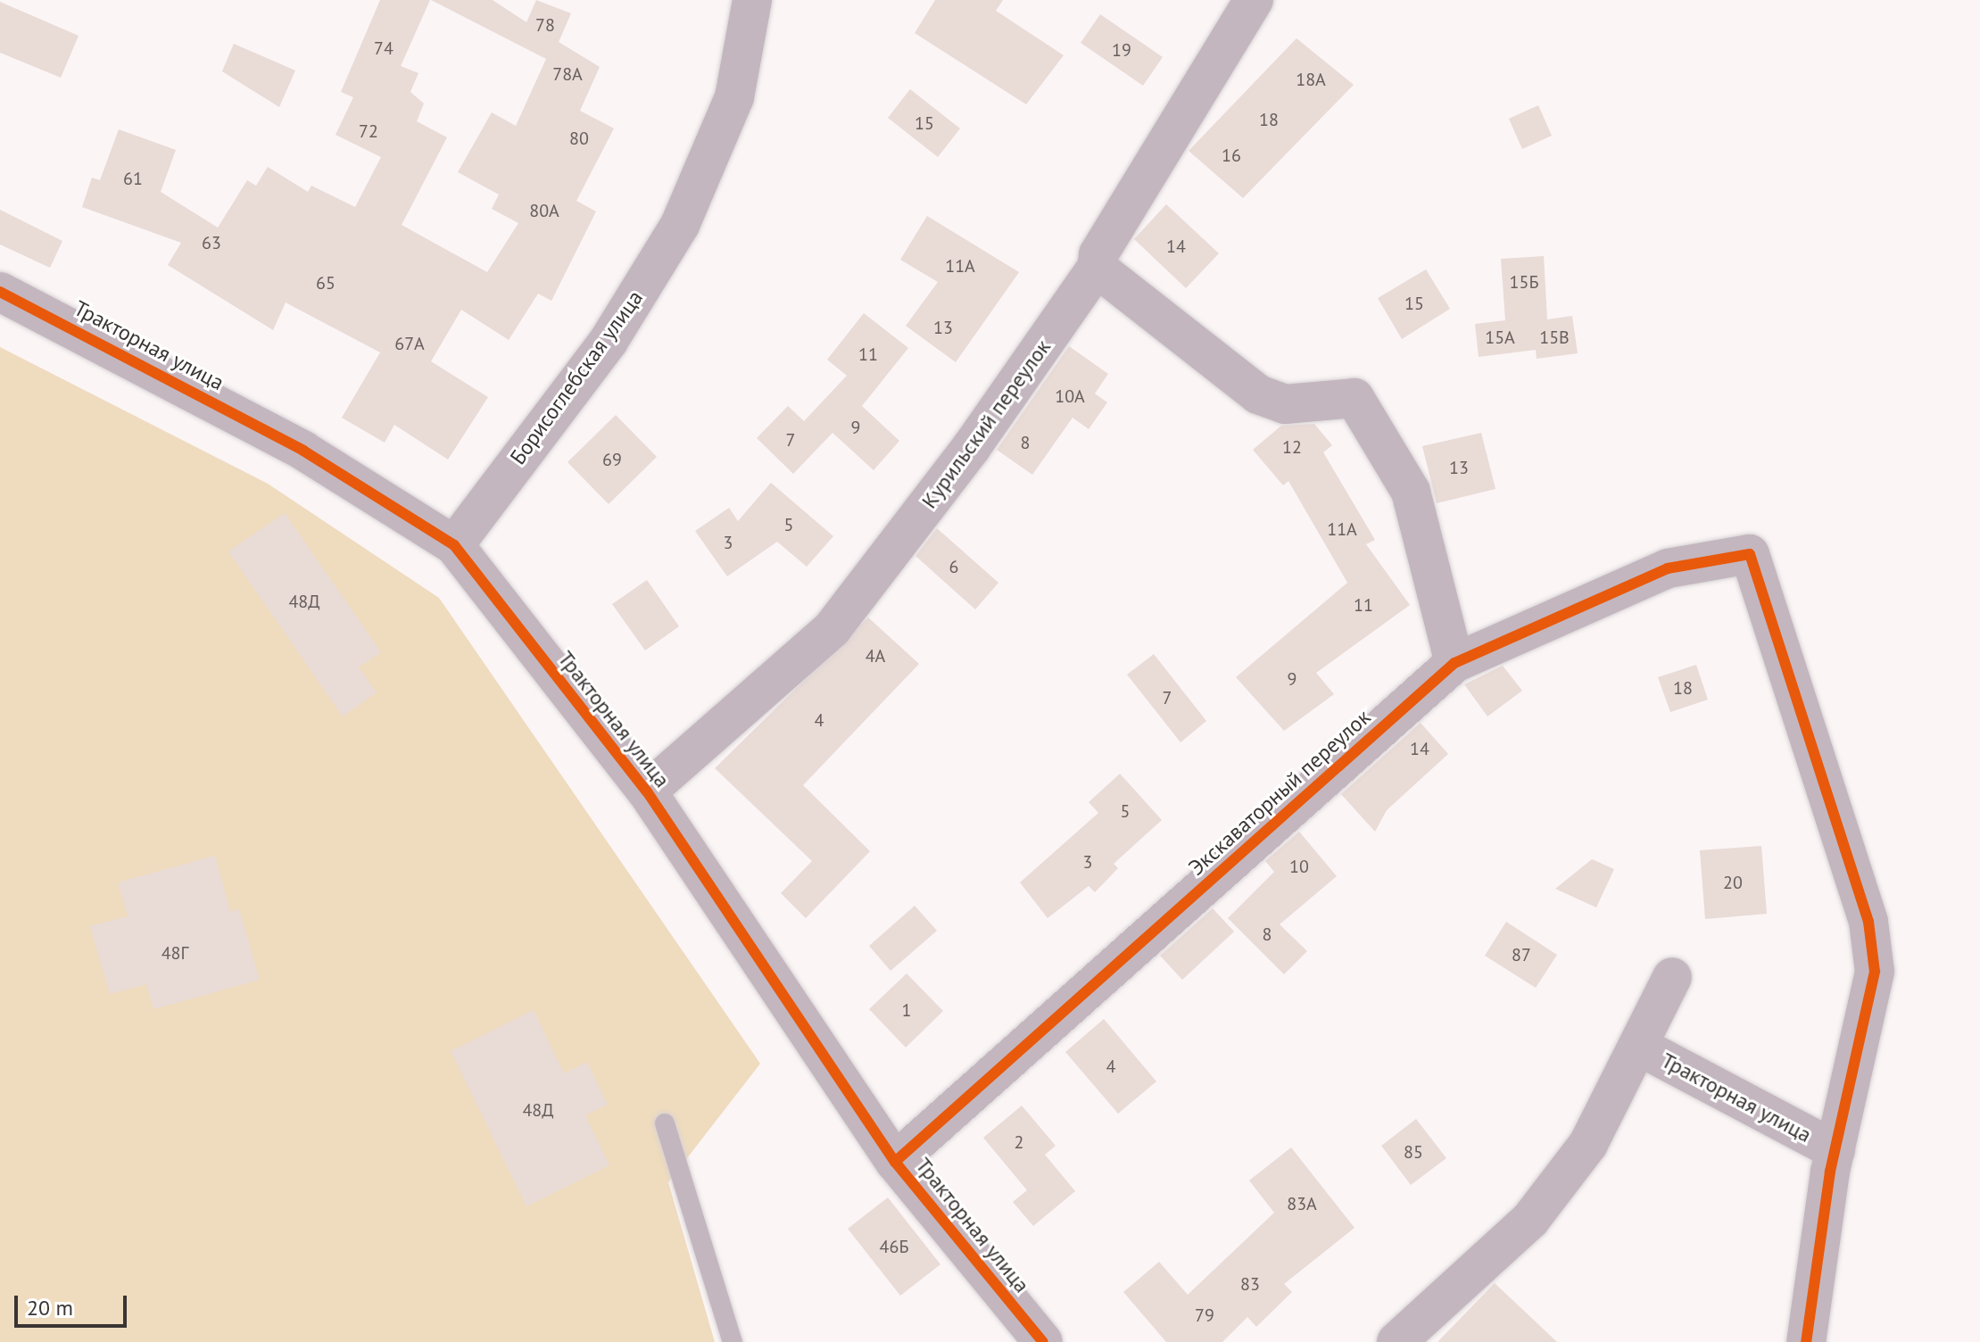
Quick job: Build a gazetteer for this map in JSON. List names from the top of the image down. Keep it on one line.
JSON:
{"streets":{"street":["Тракторная улица","Борисоглебская улица","Курильский переулок","Экскаваторный переулок"]},"crossings":[["Тракторная улица","Борисоглебская улица"],["Тракторная улица","Курильский переулок"],["Тракторная улица","Экскаваторный переулок"]],"house_numbers":["78","74","19","78А","18А","18","15","72","80","16","61","80А","63","14","11А","15Б","65","15","13","15А","15В","67А","11","10А","9","7","8","12","69","13","5","11А","3","6","48Д","11","4А","9","18","7","4","14","5","3","10","20","8","48Г","87","1","4","48Д","2","85","83А","46Б","83","79"],"scale_bar":"20 m"}
